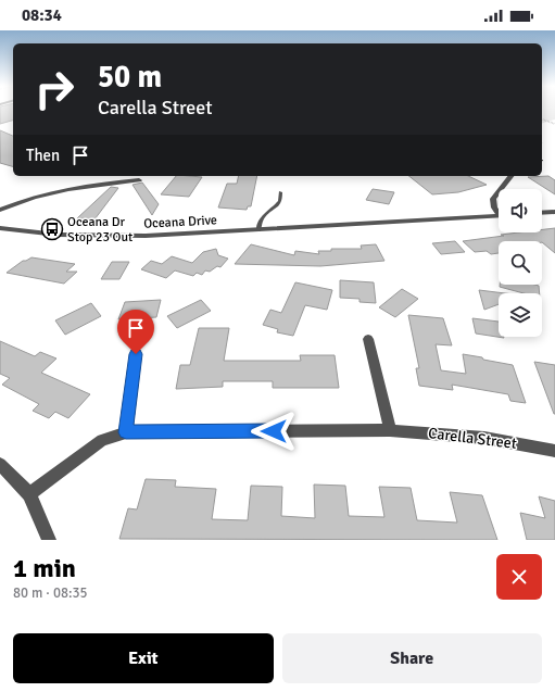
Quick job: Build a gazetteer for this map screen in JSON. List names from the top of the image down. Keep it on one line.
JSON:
{"streets":{"street":["Oceana Drive","Carella Street"]},"places":{"bus stop":["Oceana Dr Stop 23 Out"]},"page":{"status":"08:34","turn":["50 m","Carella Street"],"then":"Then","heading":["1 min","80 m · 08:35"],"buttons":["Exit","Share"]}}
